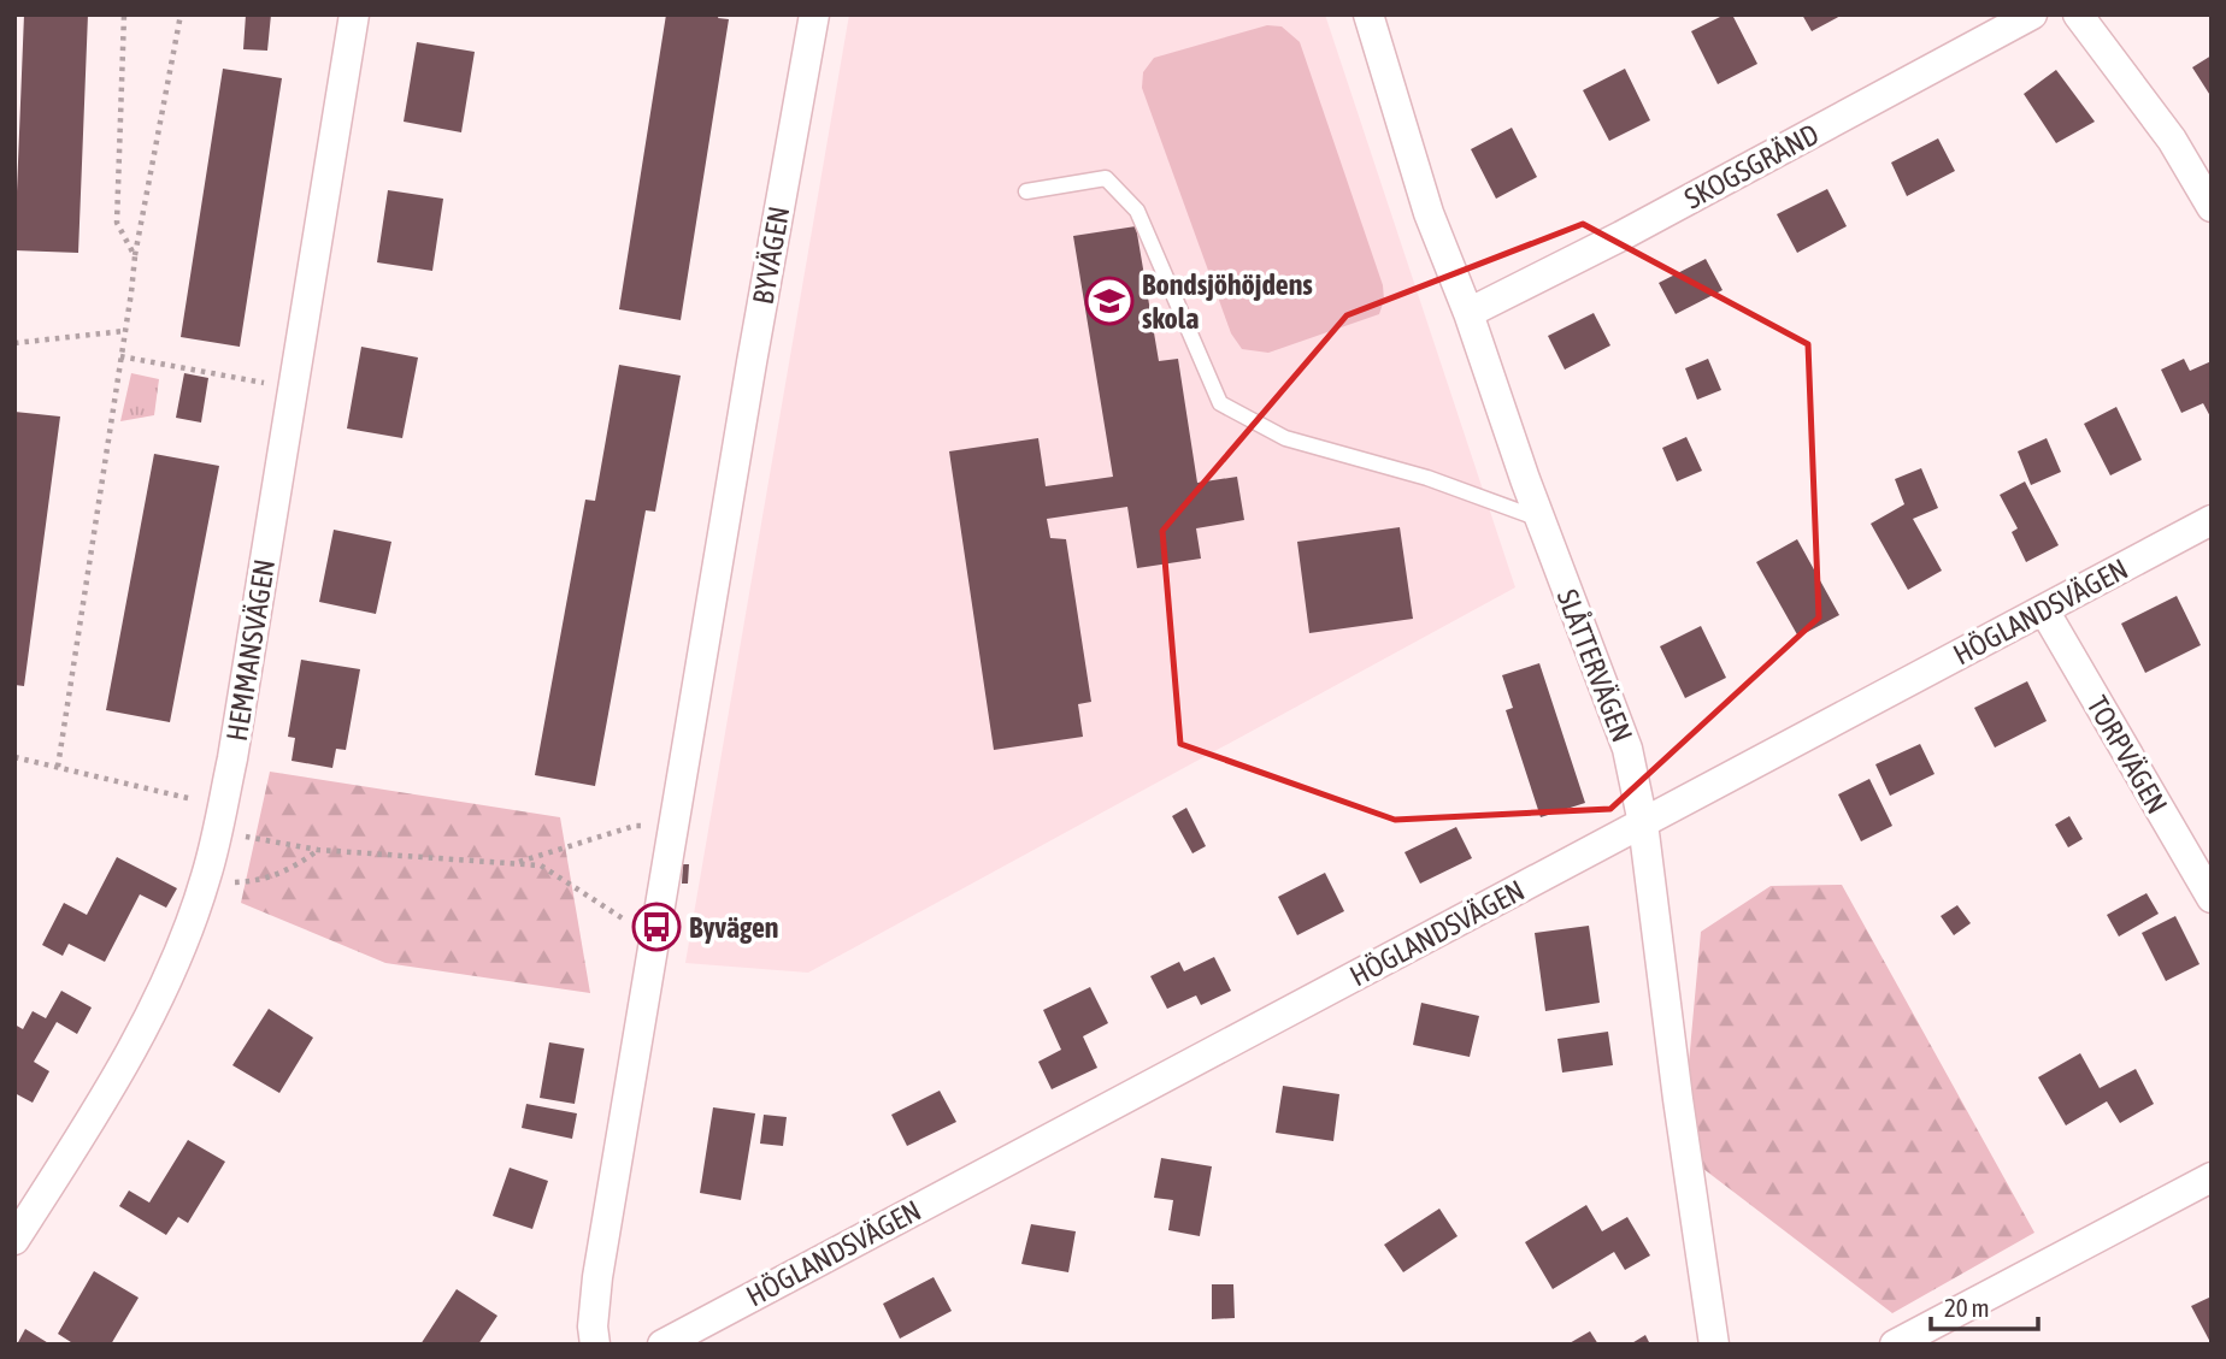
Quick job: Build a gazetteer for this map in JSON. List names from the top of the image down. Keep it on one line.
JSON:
{"streets":{"street":["SKOGSGRÄND","BYVÄGEN","HÖGLANDSVÄGEN","HEMMANSVÄGEN","SLÅTTERVÄGEN","TORPVÄGEN"]},"crossings":[["SKOGSGRÄND","SLÅTTERVÄGEN"],["HÖGLANDSVÄGEN","SLÅTTERVÄGEN"],["HÖGLANDSVÄGEN","TORPVÄGEN"]],"places":{"school or university":["Bondsjöhöjdens skola"],"bus stop":["Byvägen"]},"scale_bar":"20 m"}
